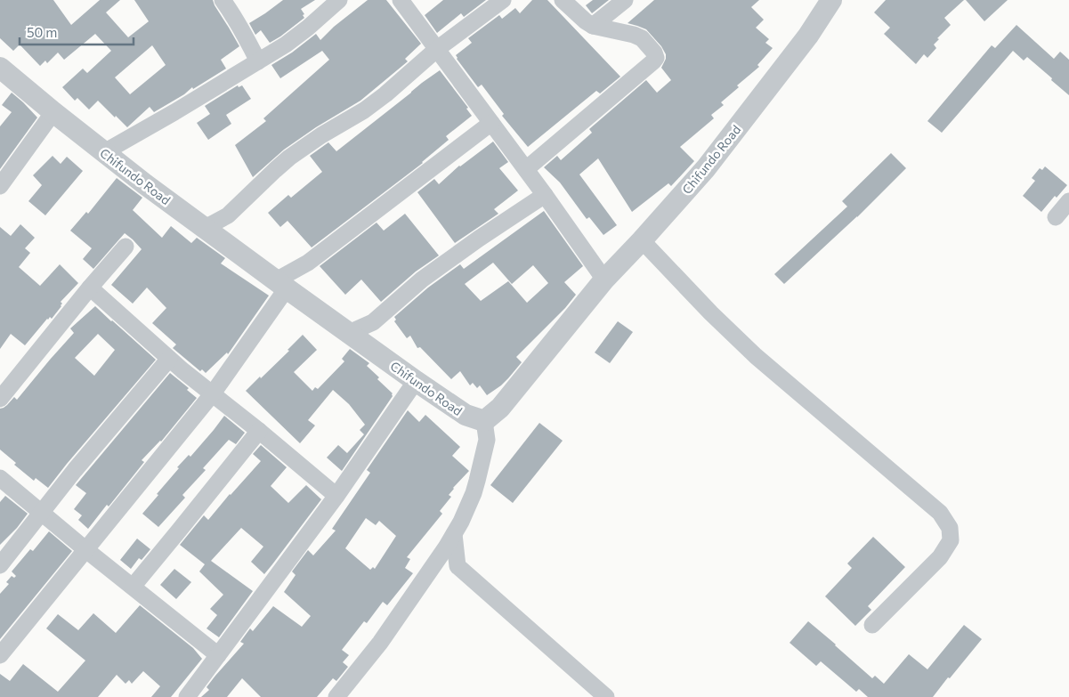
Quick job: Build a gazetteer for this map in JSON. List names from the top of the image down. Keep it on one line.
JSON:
{"streets":{"street":["Chifundo Road"]},"scale_bar":"50 m"}
